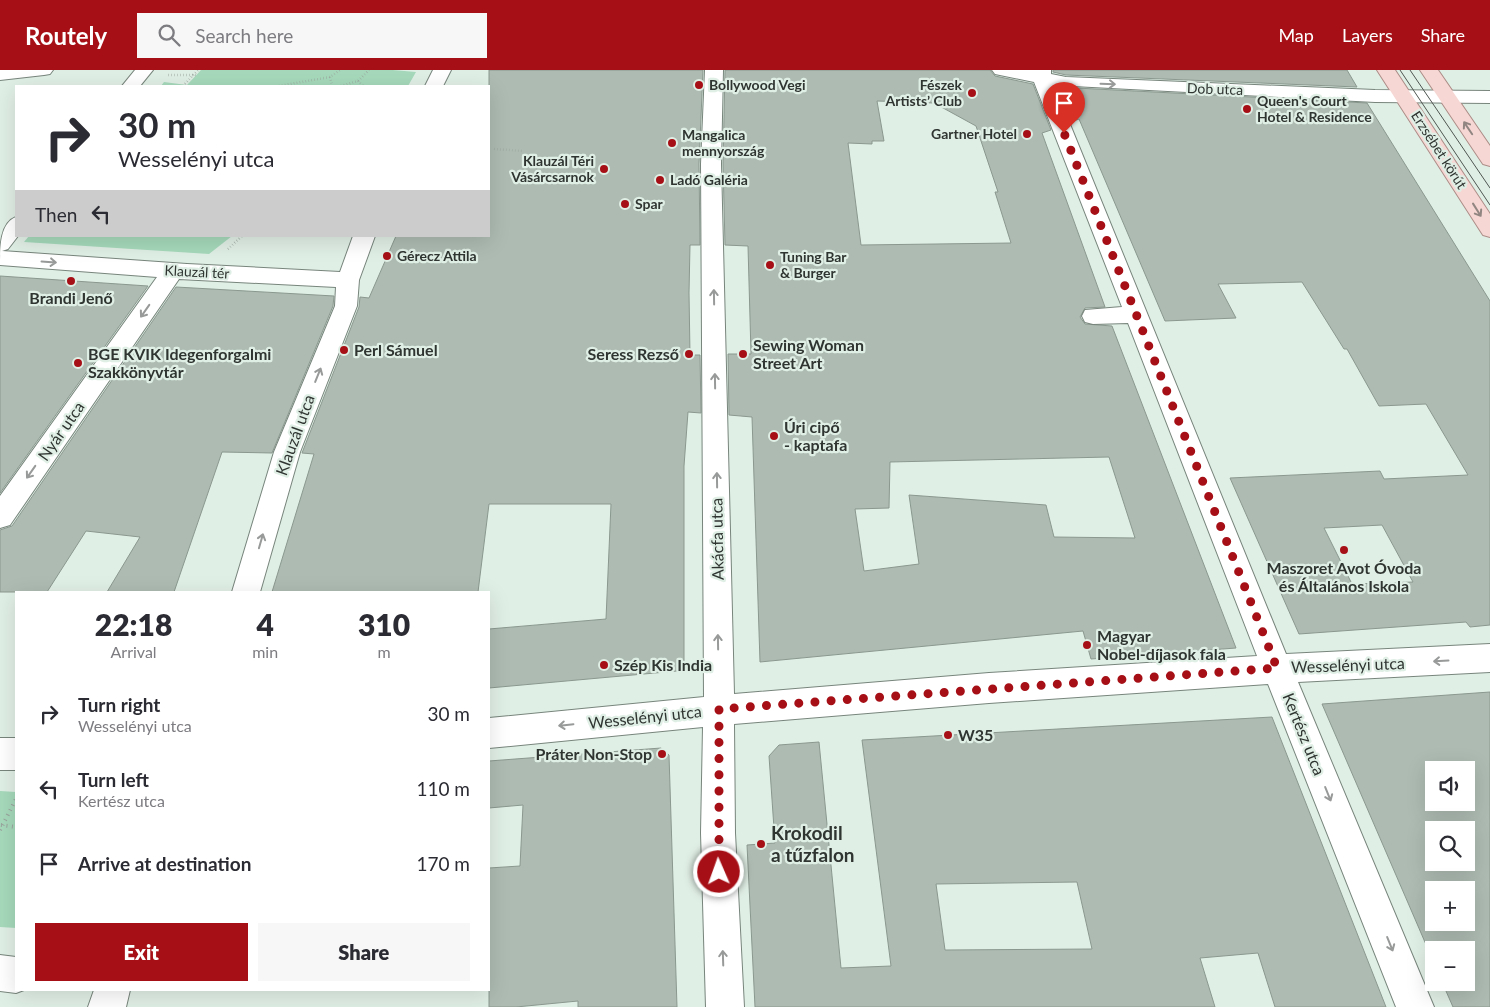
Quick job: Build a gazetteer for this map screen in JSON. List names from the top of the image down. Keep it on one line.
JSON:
{"streets":{"main road":["Erzsébet körút"],"street":["Dob utca","Klauzál tér","Nyár utca","Klauzál utca","Akácfa utca","Wesselényi utca","Kertész utca"]},"crossings":[["Dob utca","Erzsébet körút"],["Dob utca","Kertész utca"],["Klauzál tér","Nyár utca"],["Klauzál tér","Klauzál utca"],["Akácfa utca","Wesselényi utca"],["Wesselényi utca","Kertész utca"]],"one_way":["Dob utca","Klauzál tér","Nyár utca","Klauzál utca","Akácfa utca","Wesselényi utca","Kertész utca"],"places":["Bollywood Vegi","Fészek Artists’ Club","Queen's Court Hotel & Residence","Gartner Hotel","Mangalica mennyország","Klauzál Téri Vásárcsarnok","Ladó Galéria","Spar","Gérecz Attila","Tuning Bar & Burger","Brandi Jenő","Perl Sámuel","Seress Rezső","Sewing Woman Street Art","BGE KVIK Idegenforgalmi Szakkönyvtár","Úri cipő - kaptafa","Maszoret Avot Óvoda és Általános Iskola","Magyar Nobel-díjasok fala","Szép Kis India","W35","Práter Non-Stop","Krokodil a tűzfalon"],"page":{"header":"Routely","search":"Search here","nav":["Map","Layers","Share"],"turn":["30 m","Wesselényi utca"],"then":"Then","eta":["22:18","Arrival","4","min","310","m"],"list":[{"name":"Turn right","note":"Wesselényi utca","value":"30 m"},{"name":"Turn left","note":"Kertész utca","value":"110 m"},{"name":"Arrive at destination","value":"170 m"}],"map_buttons":["+","−"],"buttons":["Exit","Share"]}}
